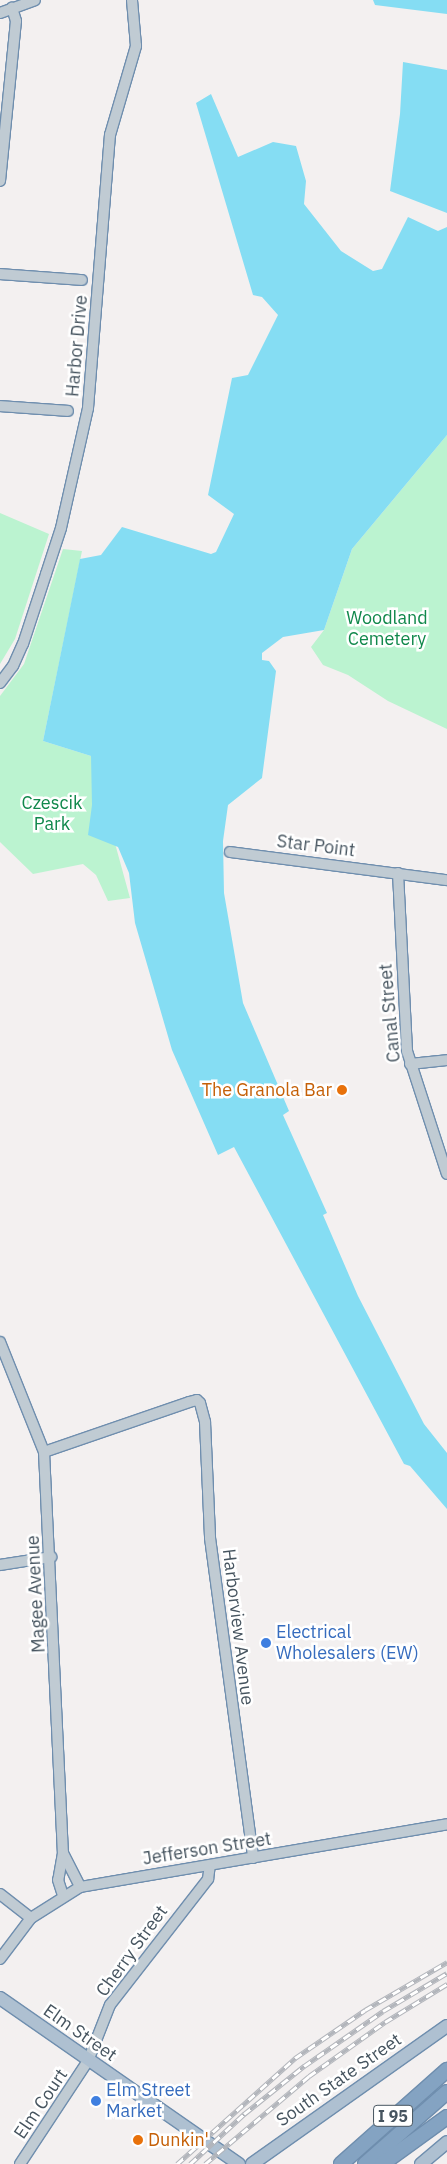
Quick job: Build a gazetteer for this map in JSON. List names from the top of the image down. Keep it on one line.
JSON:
{"streets":{"highway":["I 95"],"main road":["Elm Street","South State Street"],"street":["Harbor Drive","Star Point","Canal Street","Magee Avenue","Harborview Avenue","Jefferson Street","Cherry Street","Elm Court"]},"crossings":[["Star Point","Canal Street"],["Magee Avenue","Harborview Avenue"],["Magee Avenue","Jefferson Street"],["Harborview Avenue","Jefferson Street"],["Jefferson Street","Cherry Street"],["Cherry Street","Elm Street"],["Cherry Street","Elm Court"],["Elm Street","Elm Court"]],"parks":["Woodland Cemetery","Czescik Park"],"places":["The Granola Bar","Electrical Wholesalers (EW)","Elm Street Market","Dunkin'"]}
